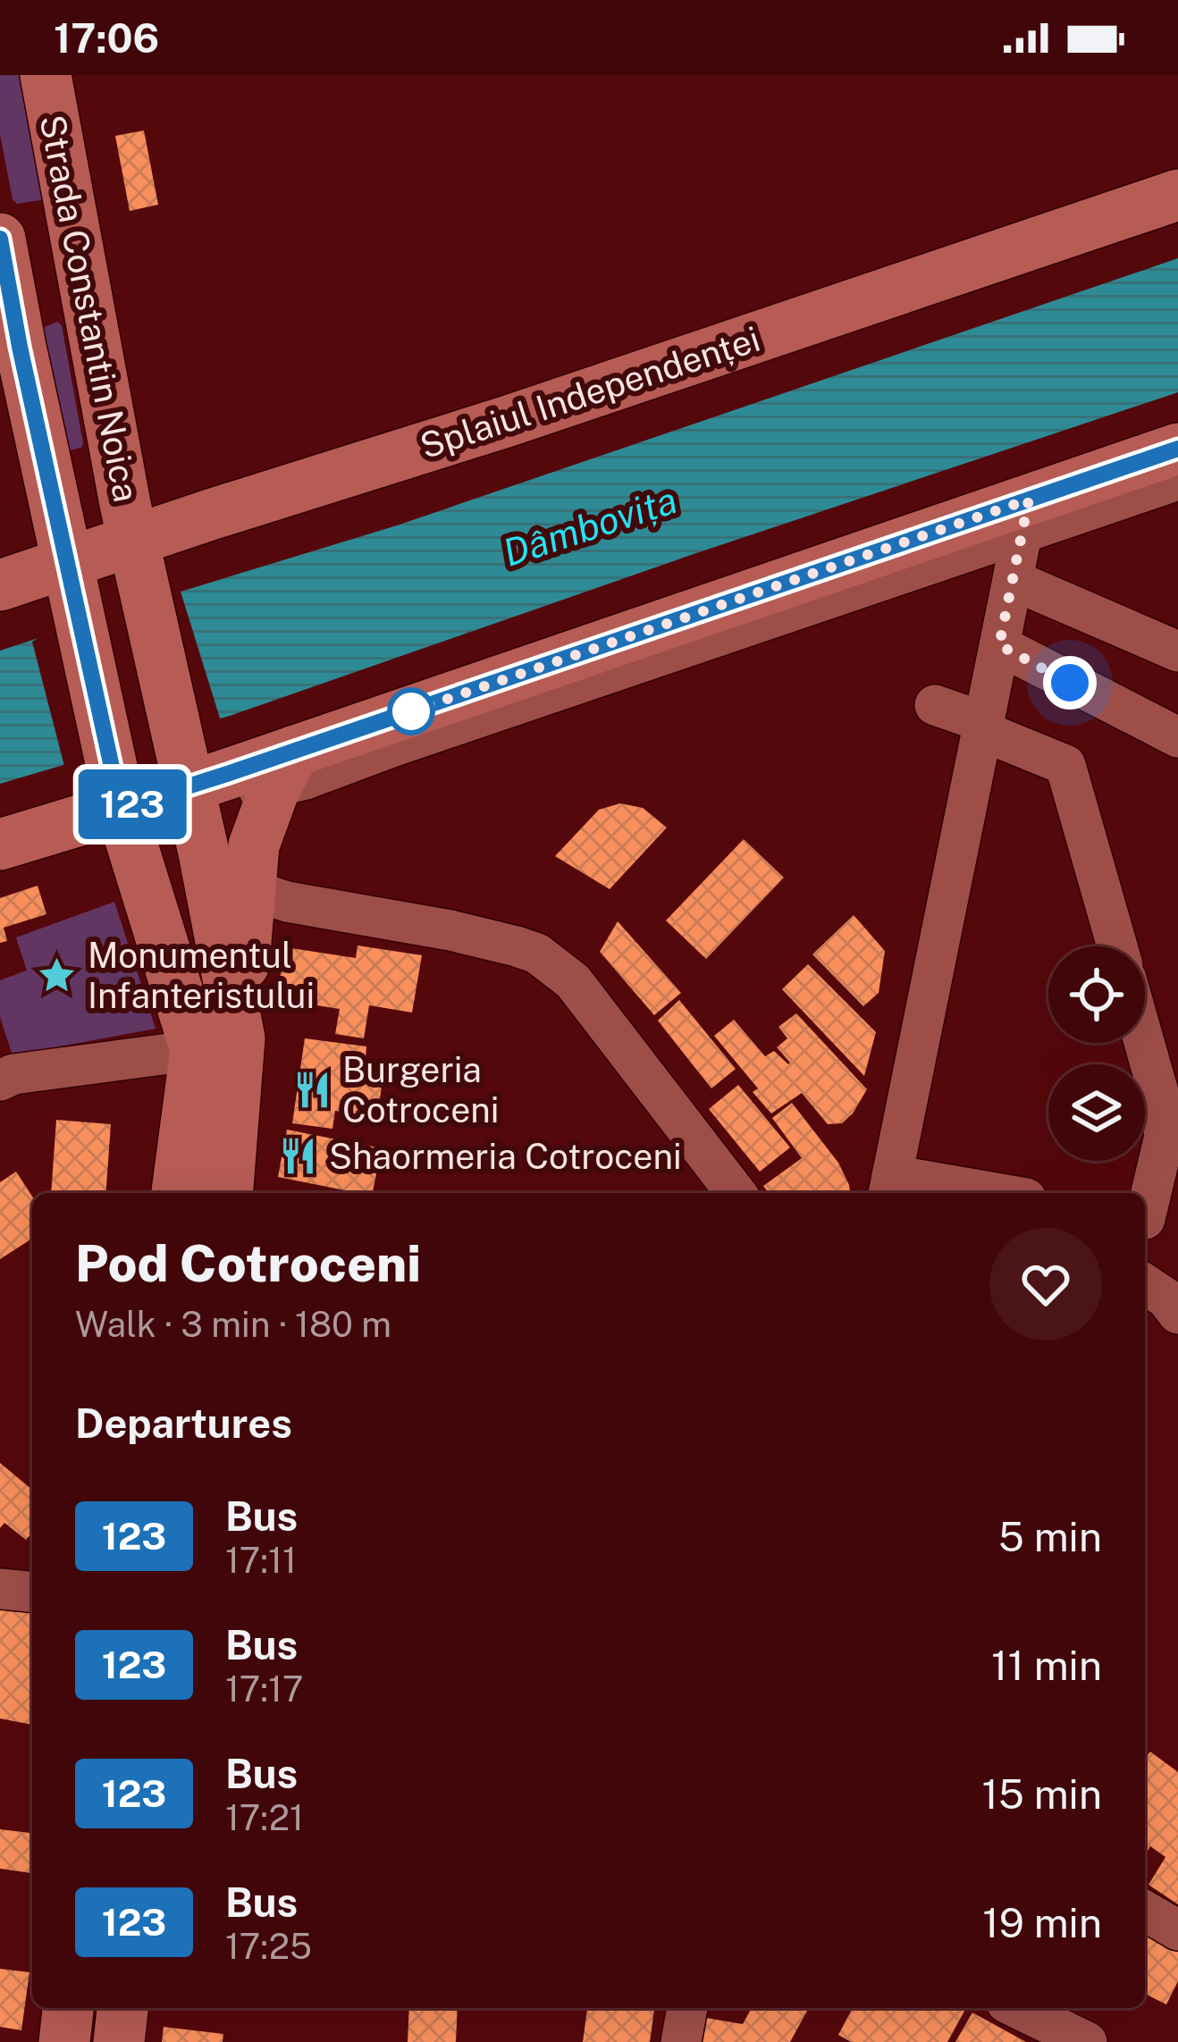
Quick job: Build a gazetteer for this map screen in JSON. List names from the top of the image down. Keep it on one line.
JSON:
{"streets":{"main road":["Strada Constantin Noica","Splaiul Independenței"]},"crossings":[["Strada Constantin Noica","Splaiul Independenței"]],"water":["Dâmbovița"],"places":{"place":["Monumentul Infanteristului"],"restaurant":["Burgeria Cotroceni","Shaormeria Cotroceni"]},"lines":["bus line 123"],"page":{"status":"17:06","on_map":"123","heading":[["Pod Cotroceni","Walk · 3 min · 180 m"],"Departures"],"list":[{"mark":"123","name":"Bus","note":"17:11","value":"5 min"},{"mark":"123","name":"Bus","note":"17:17","value":"11 min"},{"mark":"123","name":"Bus","note":"17:21","value":"15 min"},{"mark":"123","name":"Bus","note":"17:25","value":"19 min"}]}}
